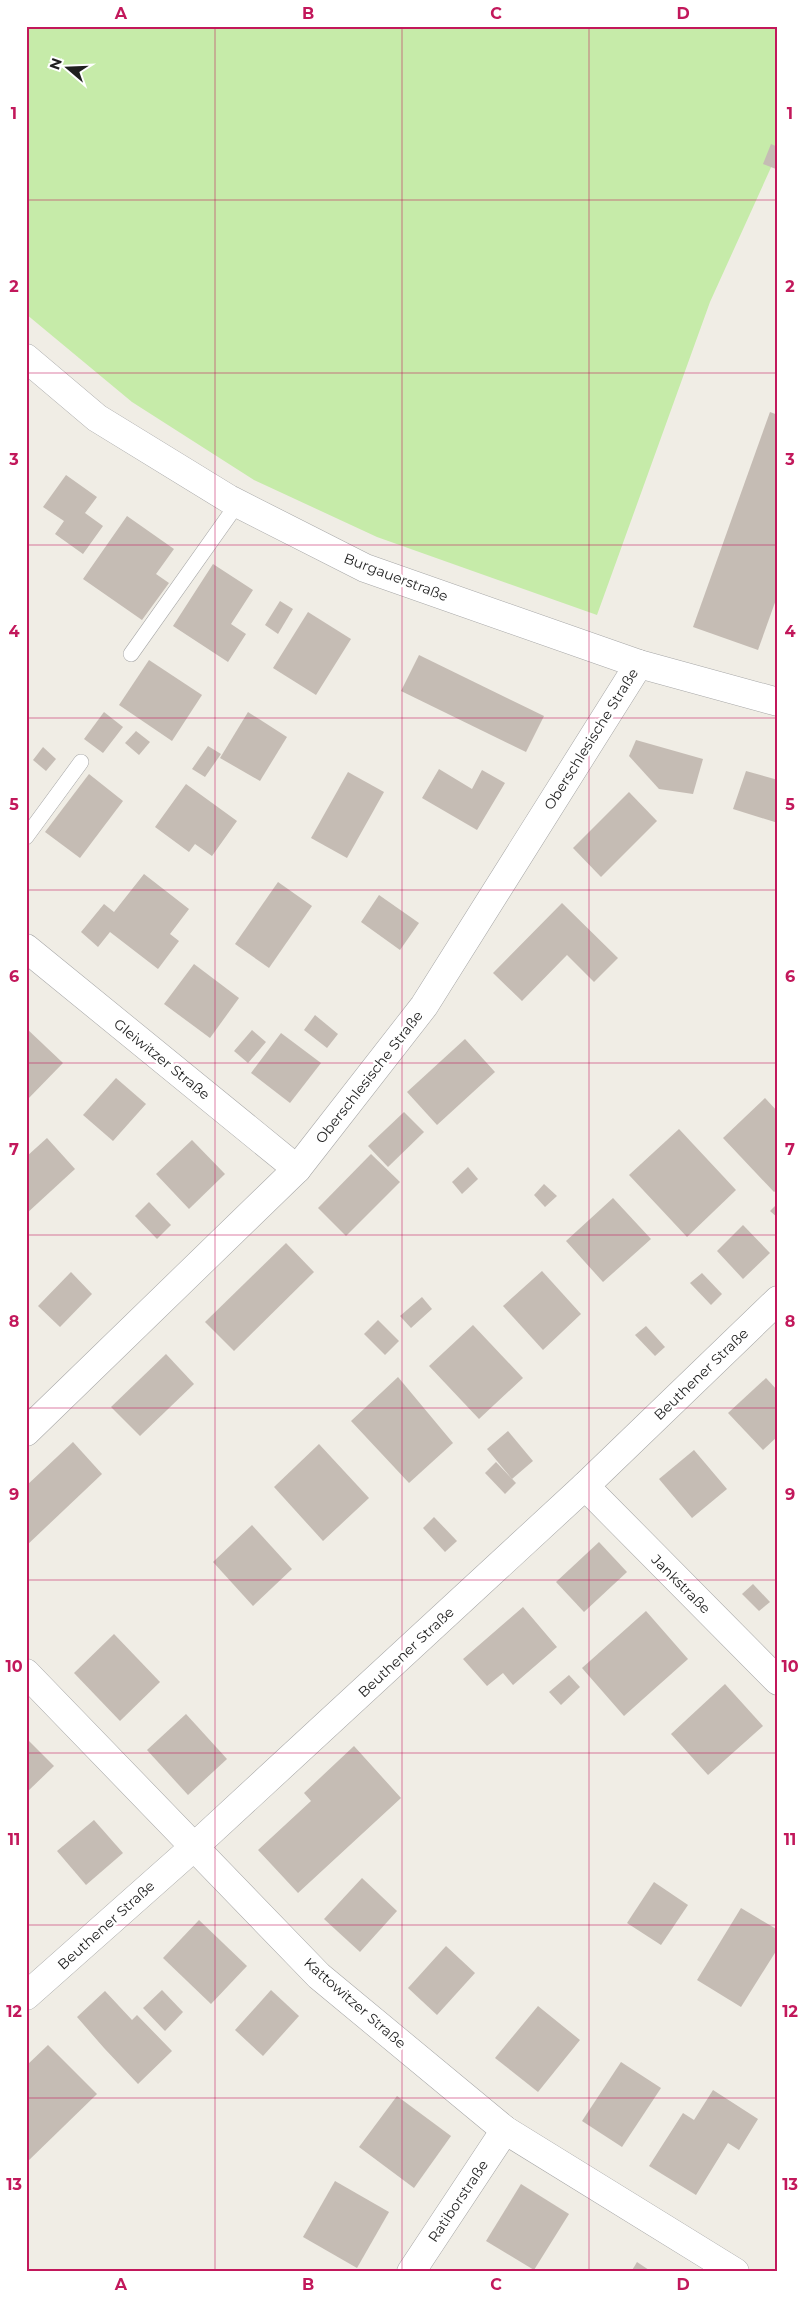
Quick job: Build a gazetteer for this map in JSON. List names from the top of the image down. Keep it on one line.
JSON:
{"streets":{"street":["Burgauerstraße","Oberschlesische Straße","Gleiwitzer Straße","Beuthener Straße","Jankstraße","Kattowitzer Straße","Ratiborstraße"]},"crossings":[["Burgauerstraße","Oberschlesische Straße"],["Oberschlesische Straße","Gleiwitzer Straße"],["Beuthener Straße","Jankstraße"],["Beuthener Straße","Kattowitzer Straße"],["Kattowitzer Straße","Ratiborstraße"]],"north":"left","grid":{"columns":["A","B","C","D"],"rows":["1","2","3","4","5","6","7","8","9","10","11","12","13"]}}
